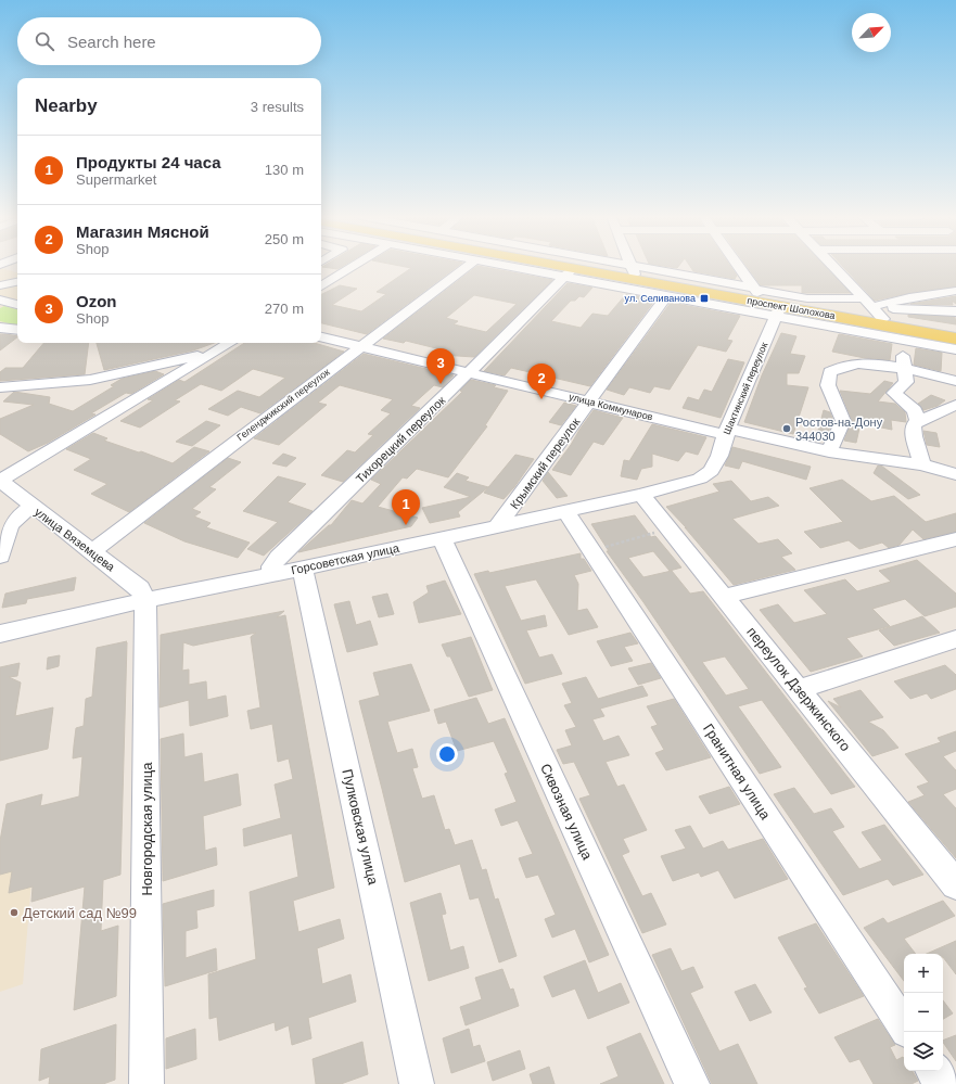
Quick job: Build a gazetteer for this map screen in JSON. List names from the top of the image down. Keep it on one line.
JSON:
{"streets":{"main road":["проспект Шолохова"],"street":["Шахтинский переулок","Геленджикский переулок","улица Коммунаров","Тихорецкий переулок","Крымский переулок","улица Вяземцева","Горсоветская улица","переулок Дзержинского","Гранитная улица","Сквозная улица","Пулковская улица","Новгородская улица"]},"crossings":[["проспект Шолохова","Шахтинский переулок"],["проспект Шолохова","Тихорецкий переулок"],["Шахтинский переулок","улица Коммунаров"],["Шахтинский переулок","Горсоветская улица"],["Геленджикский переулок","улица Коммунаров"],["Геленджикский переулок","улица Вяземцева"],["улица Коммунаров","Тихорецкий переулок"],["улица Коммунаров","Крымский переулок"],["Тихорецкий переулок","Горсоветская улица"],["Крымский переулок","Горсоветская улица"],["улица Вяземцева","Горсоветская улица"],["улица Вяземцева","Новгородская улица"],["Горсоветская улица","переулок Дзержинского"],["Горсоветская улица","Гранитная улица"],["Горсоветская улица","Сквозная улица"],["Горсоветская улица","Пулковская улица"],["Горсоветская улица","Новгородская улица"]],"places":{"transit":["ул. Селиванова"],"other":["Ростов-на-Дону 344030","Детский сад №99"]},"north":"top right","page":{"search":"Search here","heading":["Nearby","3 results"],"list":[{"mark":"1","name":"Продукты 24 часа","note":"Supermarket","value":"130 m"},{"mark":"2","name":"Магазин Мясной","note":"Shop","value":"250 m"},{"mark":"3","name":"Ozon","note":"Shop","value":"270 m"}],"pins":["3","2","1"],"map_buttons":["+","−"]}}
